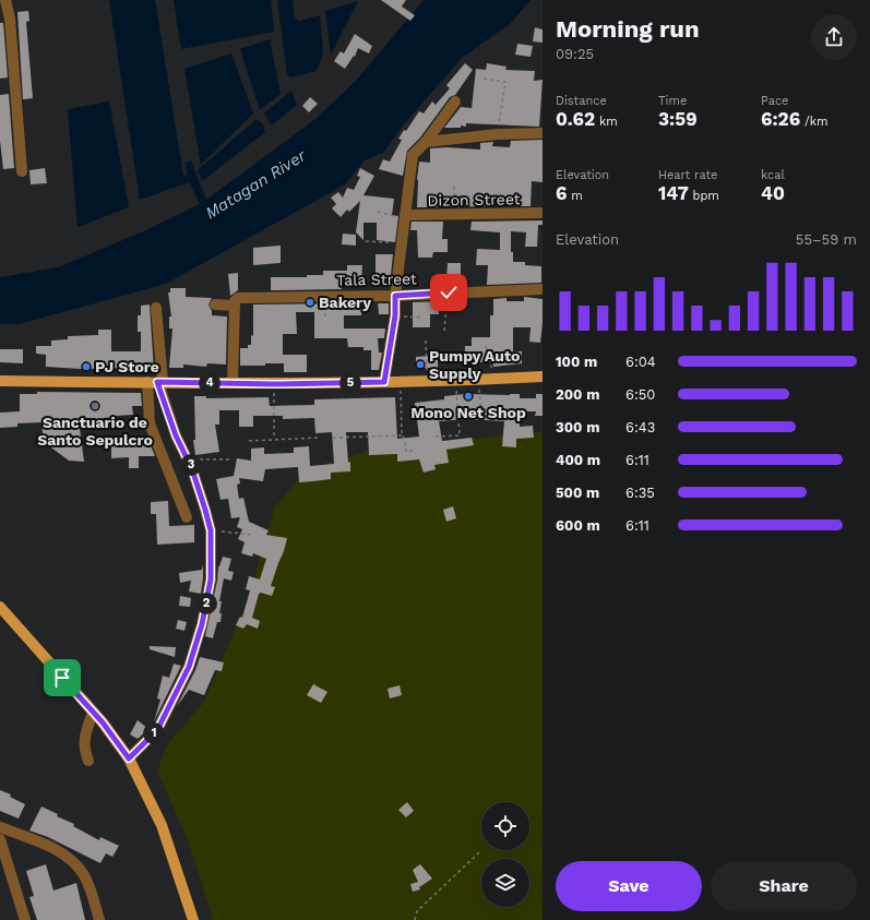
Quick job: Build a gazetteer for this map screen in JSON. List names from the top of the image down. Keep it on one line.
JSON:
{"streets":{"street":["Dizon Street","Tala Street"]},"water":["Matagan River"],"places":["Bakery","Pumpy Auto Supply","PJ Store","Mono Net Shop","Sanctuario de Santo Sepulcro"],"page":{"heading":["Morning run","09:25"],"stats":[["Distance","0.62 km"],["Time","3:59"],["Pace","6:26 /km"],["Elevation","6 m"],["Heart rate","147 bpm"],["kcal","40"]],"chart":["Elevation","55–59 m"],"list":[{"name":"100 m","note":"6:04"},{"name":"200 m","note":"6:50"},{"name":"300 m","note":"6:43"},{"name":"400 m","note":"6:11"},{"name":"500 m","note":"6:35"},{"name":"600 m","note":"6:11"}],"pins":["4","5","3","2","1"],"buttons":["Save","Share"]}}
